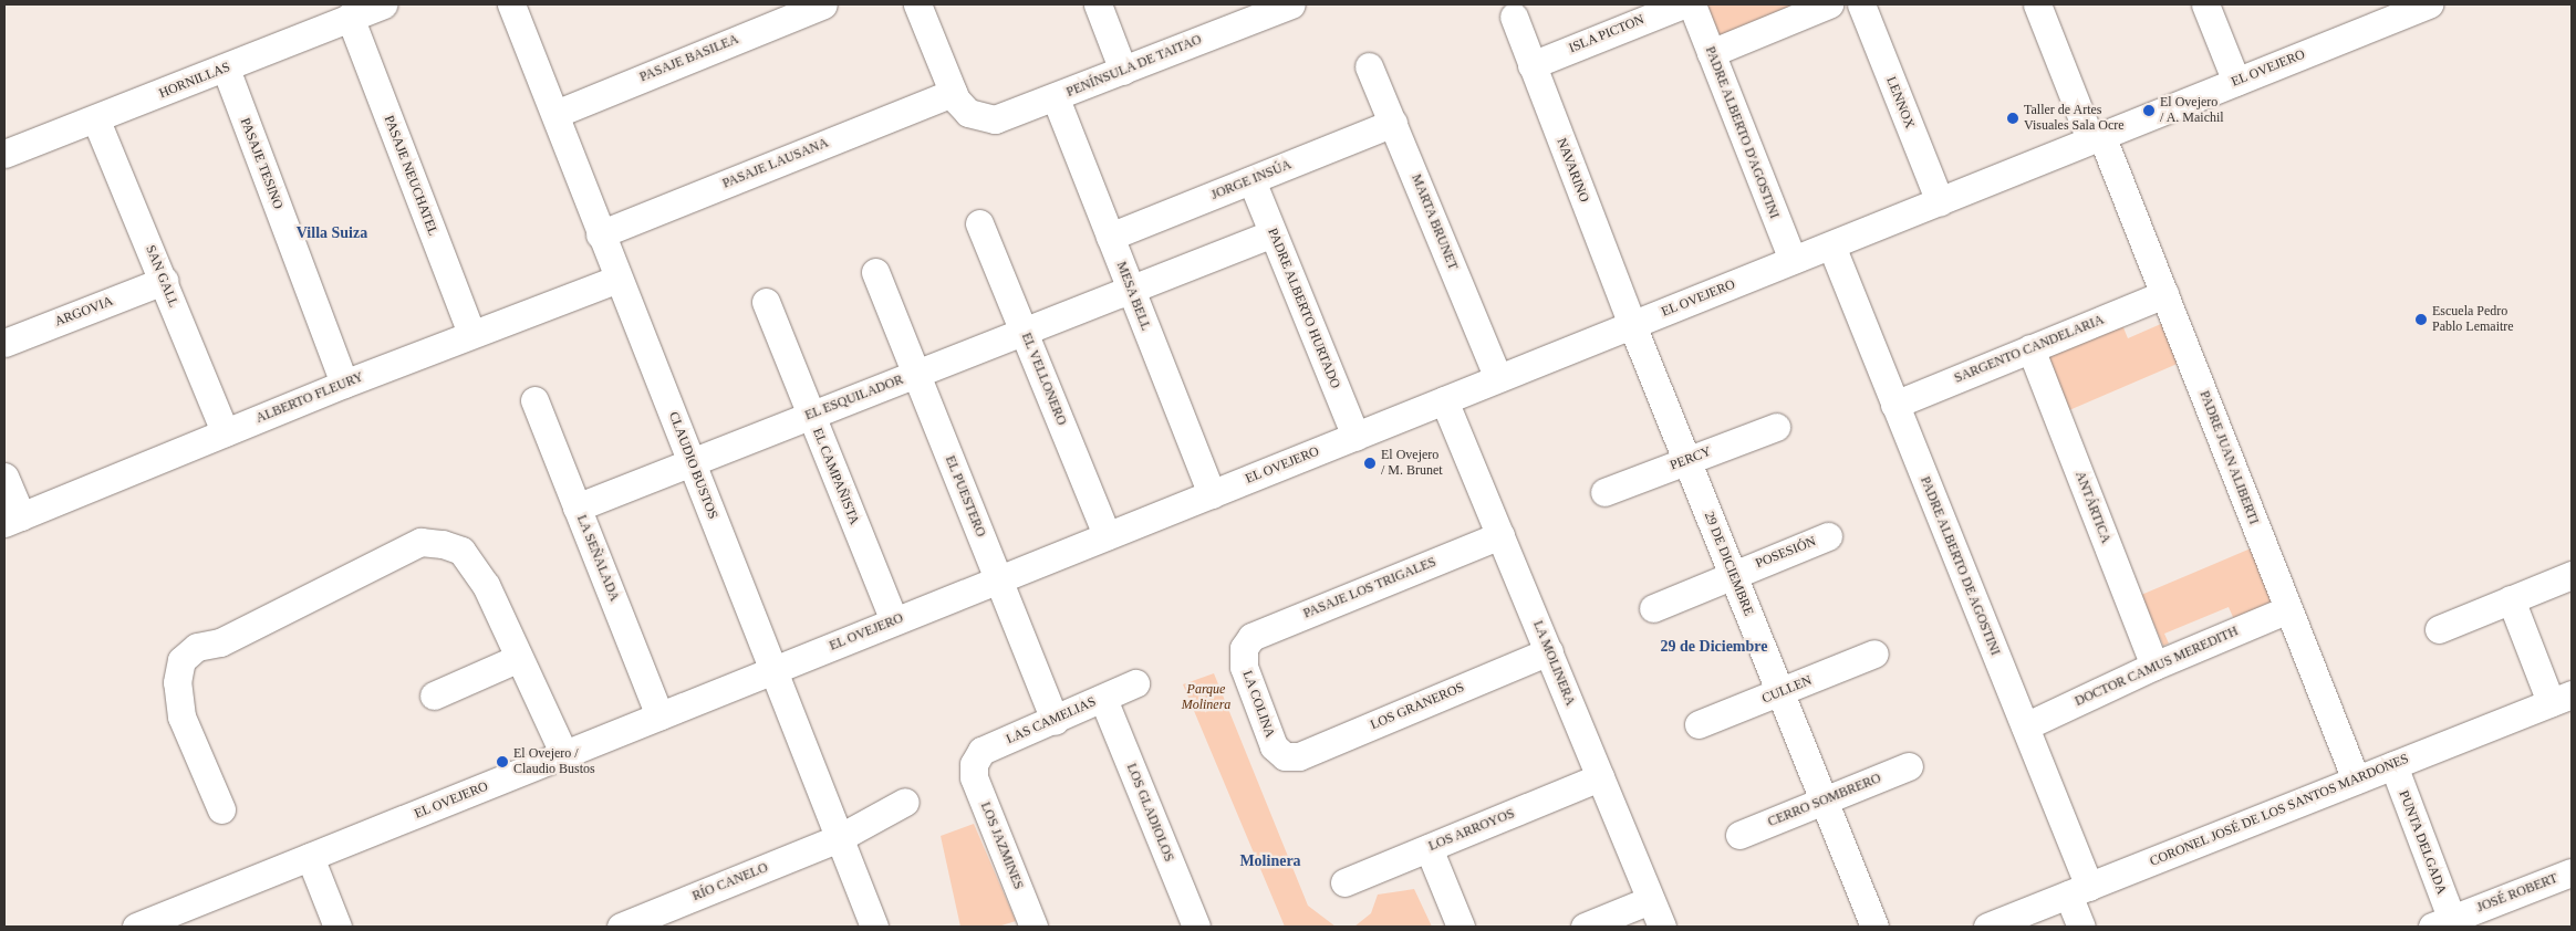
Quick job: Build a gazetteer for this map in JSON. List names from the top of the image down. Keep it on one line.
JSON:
{"streets":{"street":["ISLA PICTON","PASAJE BASILEA","PENÍNSULA DE TAITAO","EL OVEJERO","HORNILLAS","LENNOX","PADRE ALBERTO D'AGOSTINI","PASAJE TESINO","PASAJE LAUSANA","NAVARINO","PASAJE NEUCHATEL","JORGE INSÚA","MARTA BRUNET","SAN GALL","MESA BELL","PADRE ALBERTO HURTADO","ARGOVIA","SARGENTO CANDELARIA","EL VELLONERO","ALBERTO FLEURY","EL ESQUILADOR","PADRE JUAN ALIBERTI","PERCY","CLAUDIO BUSTOS","EL CAMPAÑISTA","EL PUESTERO","ANTÁRTICA","POSESIÓN","LA SEÑALADA","29 DE DICIEMBRE","PADRE ALBERTO DE AGOSTINI","PASAJE LOS TRIGALES","LA MOLINERA","DOCTOR CAMUS MEREDITH","CULLEN","LA COLINA","LOS GRANEROS","LAS CAMELIAS","CERRO SOMBRERO","CORONEL JOSÉ DE LOS SANTOS MARDONES","LOS GLADIOLOS","LOS ARROYOS","PUNTA DELGADA","LOS JAZMINES","RÍO CANELO","JOSÉ ROBERT"]},"crossings":[["ISLA PICTON","NAVARINO"],["PASAJE BASILEA","CLAUDIO BUSTOS"],["PENÍNSULA DE TAITAO","PASAJE LAUSANA"],["PENÍNSULA DE TAITAO","MESA BELL"],["EL OVEJERO","LENNOX"],["EL OVEJERO","PADRE ALBERTO D'AGOSTINI"],["EL OVEJERO","NAVARINO"],["EL OVEJERO","MARTA BRUNET"],["EL OVEJERO","MESA BELL"],["EL OVEJERO","PADRE ALBERTO HURTADO"],["EL OVEJERO","EL VELLONERO"],["EL OVEJERO","PADRE JUAN ALIBERTI"],["EL OVEJERO","CLAUDIO BUSTOS"],["EL OVEJERO","EL CAMPAÑISTA"],["EL OVEJERO","EL PUESTERO"],["EL OVEJERO","LA SEÑALADA"],["EL OVEJERO","29 DE DICIEMBRE"],["EL OVEJERO","PADRE ALBERTO DE AGOSTINI"],["EL OVEJERO","LA MOLINERA"],["HORNILLAS","PASAJE TESINO"],["HORNILLAS","PASAJE NEUCHATEL"],["HORNILLAS","SAN GALL"],["PASAJE TESINO","ALBERTO FLEURY"],["PASAJE LAUSANA","CLAUDIO BUSTOS"],["NAVARINO","29 DE DICIEMBRE"],["PASAJE NEUCHATEL","ALBERTO FLEURY"],["JORGE INSÚA","MARTA BRUNET"],["JORGE INSÚA","MESA BELL"],["JORGE INSÚA","PADRE ALBERTO HURTADO"],["SAN GALL","ARGOVIA"],["SAN GALL","ALBERTO FLEURY"],["MESA BELL","EL ESQUILADOR"],["PADRE ALBERTO HURTADO","EL ESQUILADOR"],["SARGENTO CANDELARIA","PADRE JUAN ALIBERTI"],["SARGENTO CANDELARIA","ANTÁRTICA"],["SARGENTO CANDELARIA","PADRE ALBERTO DE AGOSTINI"],["EL VELLONERO","EL ESQUILADOR"],["ALBERTO FLEURY","CLAUDIO BUSTOS"],["EL ESQUILADOR","CLAUDIO BUSTOS"],["EL ESQUILADOR","EL CAMPAÑISTA"],["EL ESQUILADOR","EL PUESTERO"],["EL ESQUILADOR","LA SEÑALADA"],["PADRE JUAN ALIBERTI","DOCTOR CAMUS MEREDITH"],["PADRE JUAN ALIBERTI","CORONEL JOSÉ DE LOS SANTOS MARDONES"],["PERCY","29 DE DICIEMBRE"],["CLAUDIO BUSTOS","RÍO CANELO"],["EL PUESTERO","LAS CAMELIAS"],["ANTÁRTICA","DOCTOR CAMUS MEREDITH"],["POSESIÓN","29 DE DICIEMBRE"],["29 DE DICIEMBRE","CULLEN"],["29 DE DICIEMBRE","CERRO SOMBRERO"],["PADRE ALBERTO DE AGOSTINI","DOCTOR CAMUS MEREDITH"],["PADRE ALBERTO DE AGOSTINI","CORONEL JOSÉ DE LOS SANTOS MARDONES"],["PASAJE LOS TRIGALES","LA MOLINERA"],["PASAJE LOS TRIGALES","LA COLINA"],["LA MOLINERA","LOS GRANEROS"],["LA MOLINERA","LOS ARROYOS"],["LA COLINA","LOS GRANEROS"],["LAS CAMELIAS","LOS GLADIOLOS"],["LAS CAMELIAS","LOS JAZMINES"],["CORONEL JOSÉ DE LOS SANTOS MARDONES","PUNTA DELGADA"],["PUNTA DELGADA","JOSÉ ROBERT"]],"districts":["Villa Suiza","29 de Diciembre","Molinera"],"parks":["Parque Molinera"],"places":["El Ovejero / A. Maichil","Taller de Artes Visuales Sala Ocre","Escuela Pedro Pablo Lemaitre","El Ovejero / M. Brunet","El Ovejero / Claudio Bustos"]}
